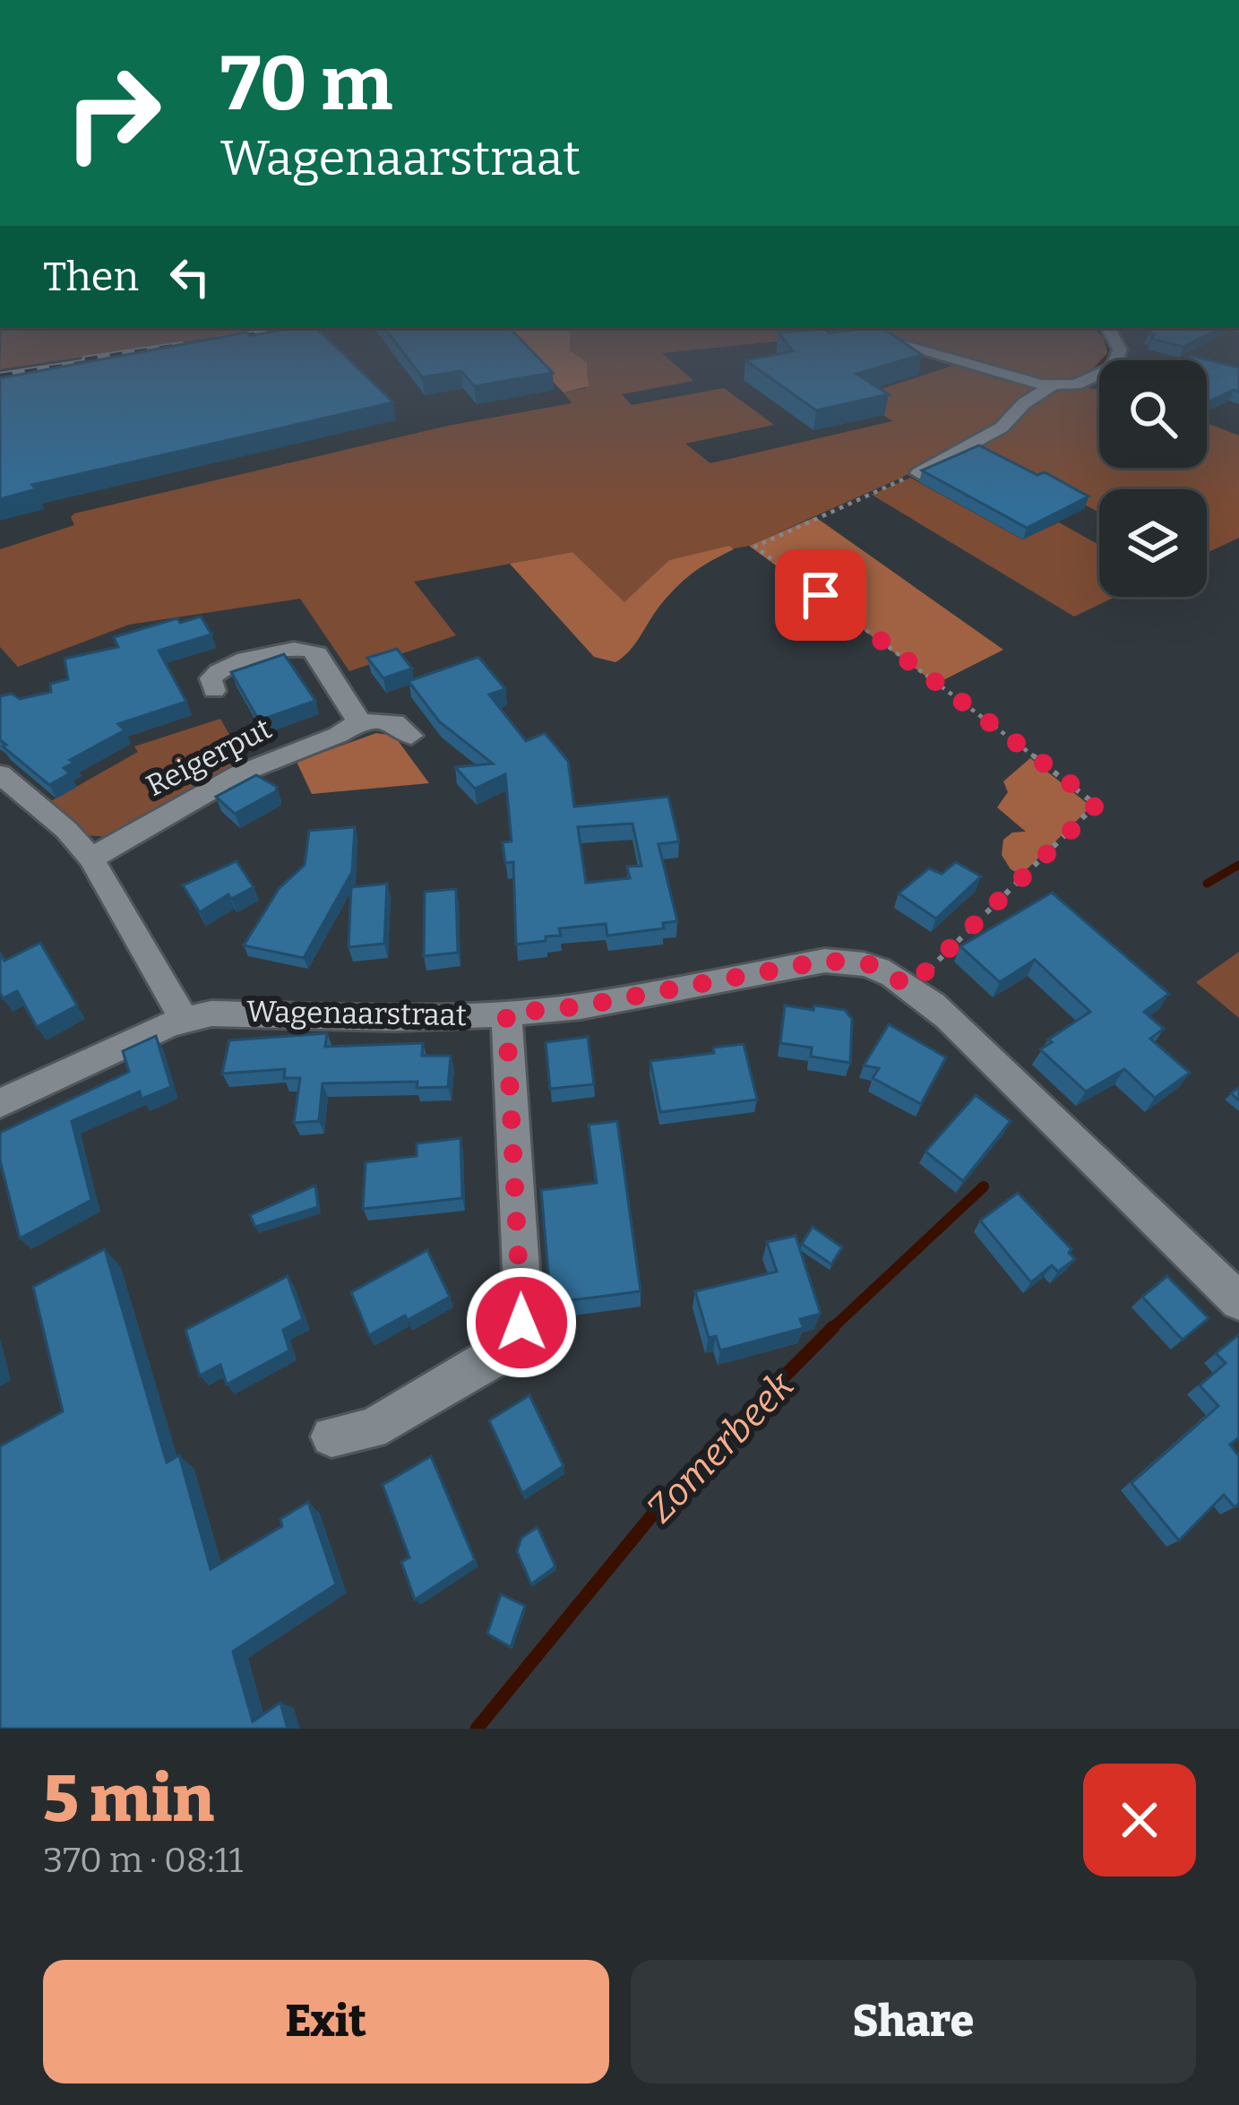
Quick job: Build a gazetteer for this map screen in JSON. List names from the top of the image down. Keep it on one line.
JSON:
{"streets":{"street":["Reigerput","Wagenaarstraat"]},"water":["Zomerbeek"],"page":{"turn":["70 m","Wagenaarstraat"],"then":"Then","heading":["5 min","370 m · 08:11"],"buttons":["Exit","Share"]}}
